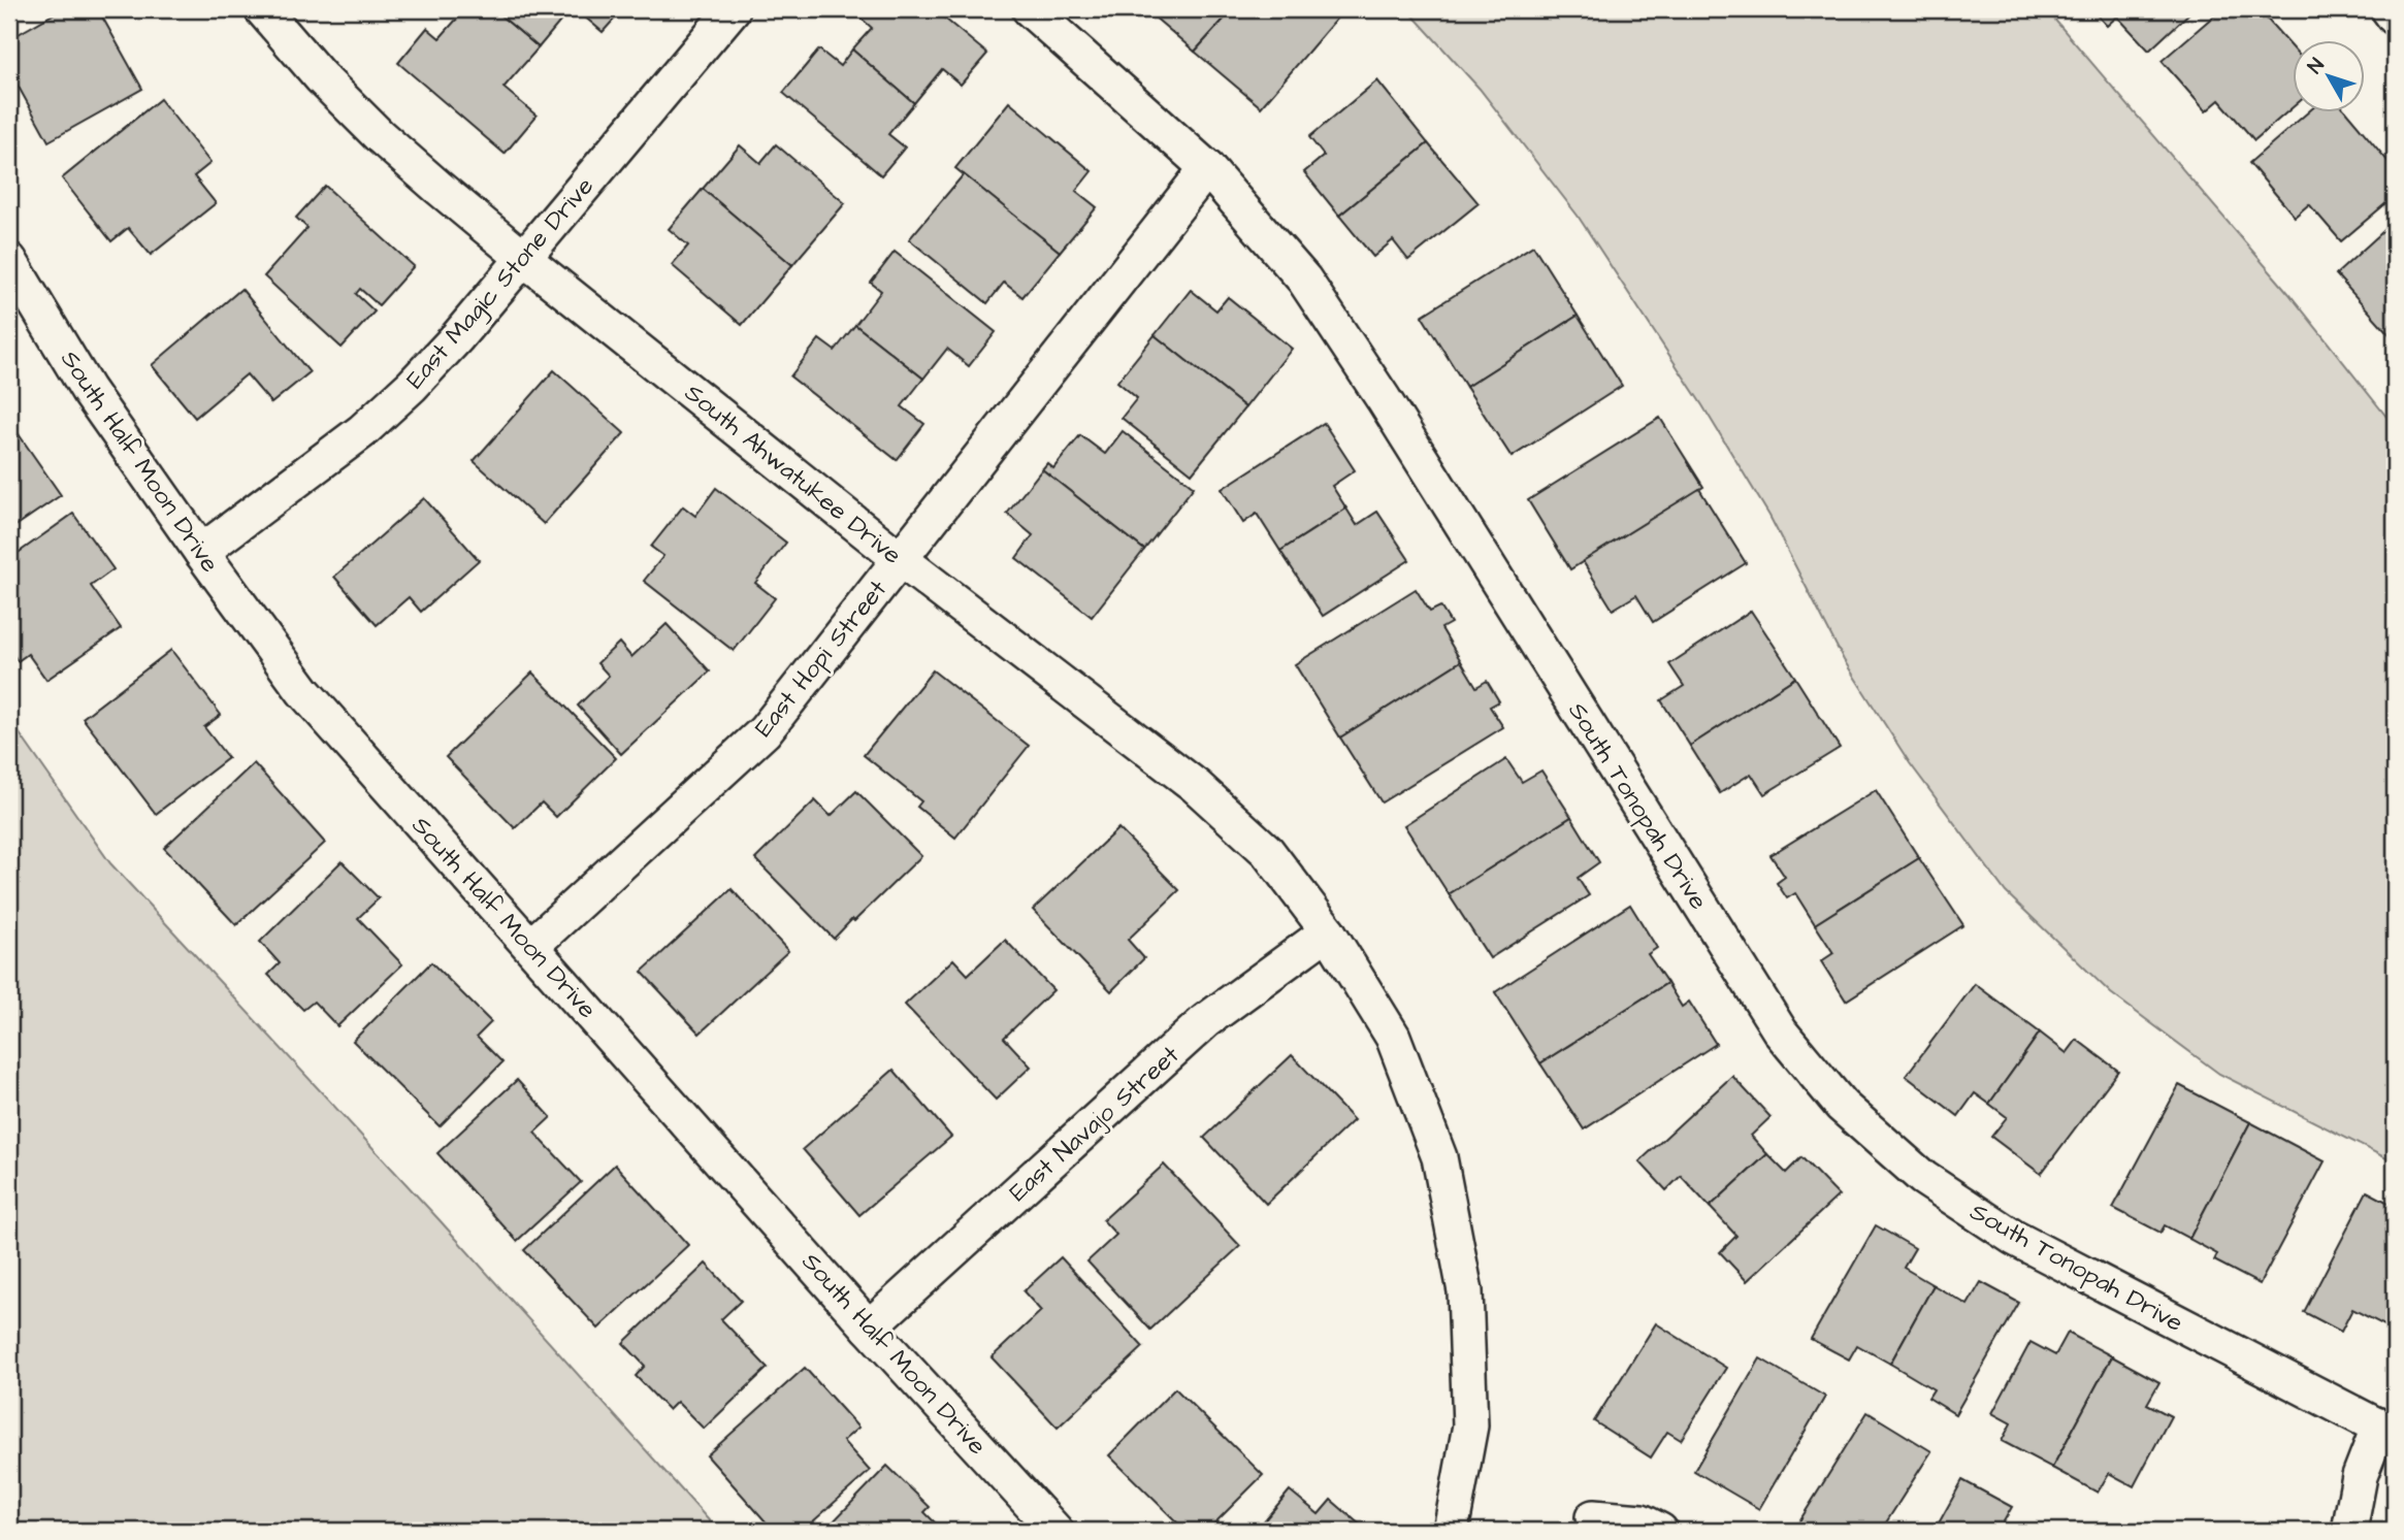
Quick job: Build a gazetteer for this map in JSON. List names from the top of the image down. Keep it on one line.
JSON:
{"streets":{"street":["East Magic Stone Drive","South Half Moon Drive","South Ahwatukee Drive","East Hopi Street","South Tonopah Drive","East Navajo Street"]},"crossings":[["East Magic Stone Drive","South Half Moon Drive"],["East Magic Stone Drive","South Ahwatukee Drive"],["South Half Moon Drive","East Hopi Street"],["South Half Moon Drive","East Navajo Street"],["South Ahwatukee Drive","East Hopi Street"],["South Ahwatukee Drive","East Navajo Street"],["East Hopi Street","South Tonopah Drive"]],"north":"top left"}
